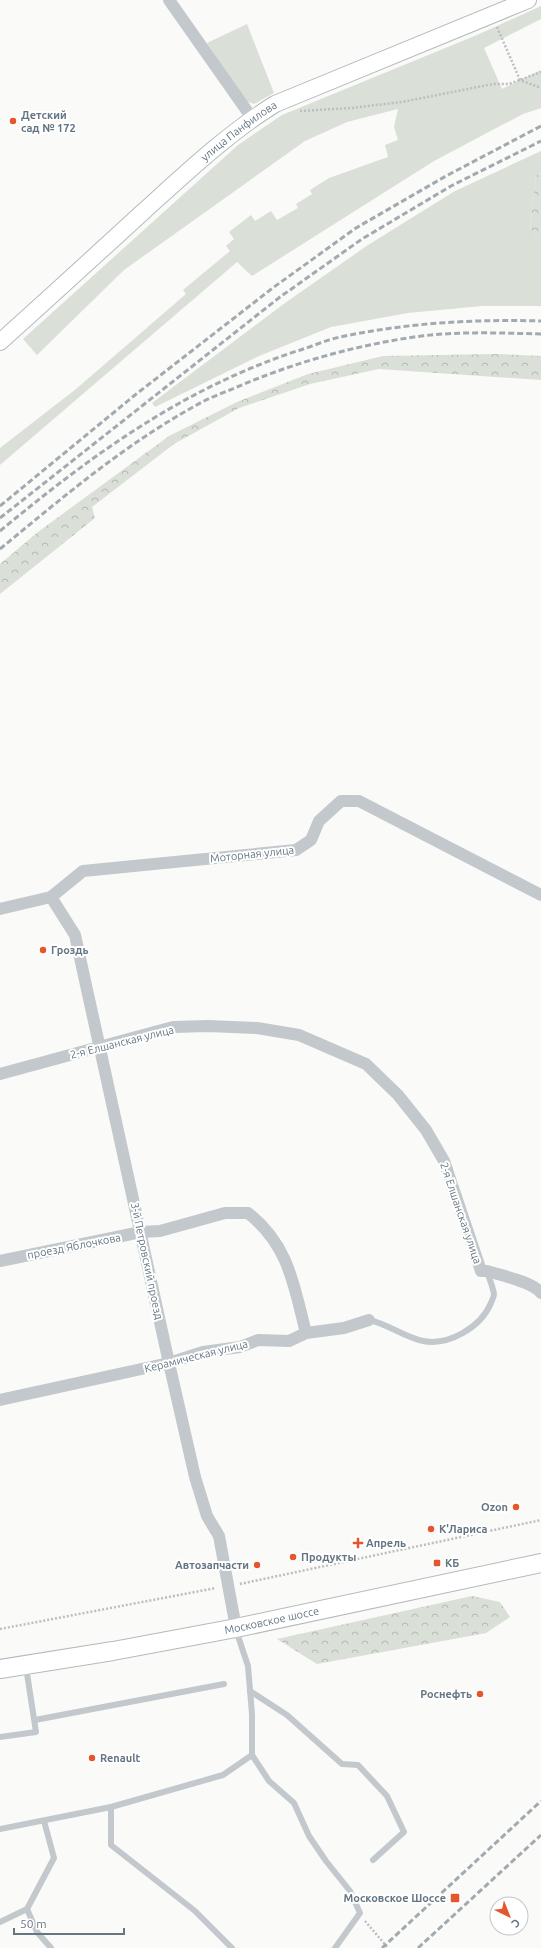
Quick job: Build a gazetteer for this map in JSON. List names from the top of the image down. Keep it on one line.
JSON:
{"streets":{"main road":["улица Панфилова","Московское шоссе"],"street":["Моторная улица","2-я Елшанская улица","проезд Яблочкова","3-й Петровский проезд","Керамическая улица"]},"crossings":[["Моторная улица","3-й Петровский проезд"],["2-я Елшанская улица","3-й Петровский проезд"],["проезд Яблочкова","3-й Петровский проезд"],["проезд Яблочкова","Керамическая улица"],["3-й Петровский проезд","Керамическая улица"],["3-й Петровский проезд","Московское шоссе"]],"places":{"other":["Детский сад № 172","Гроздь","Ozon","К'Лариса","Продукты","Автозапчасти","Роснефть","Renault"],"health":["Апрель"],"transit":["КБ","Московское Шоссе"]},"scale_bar":"50 m","north":"bottom right"}
